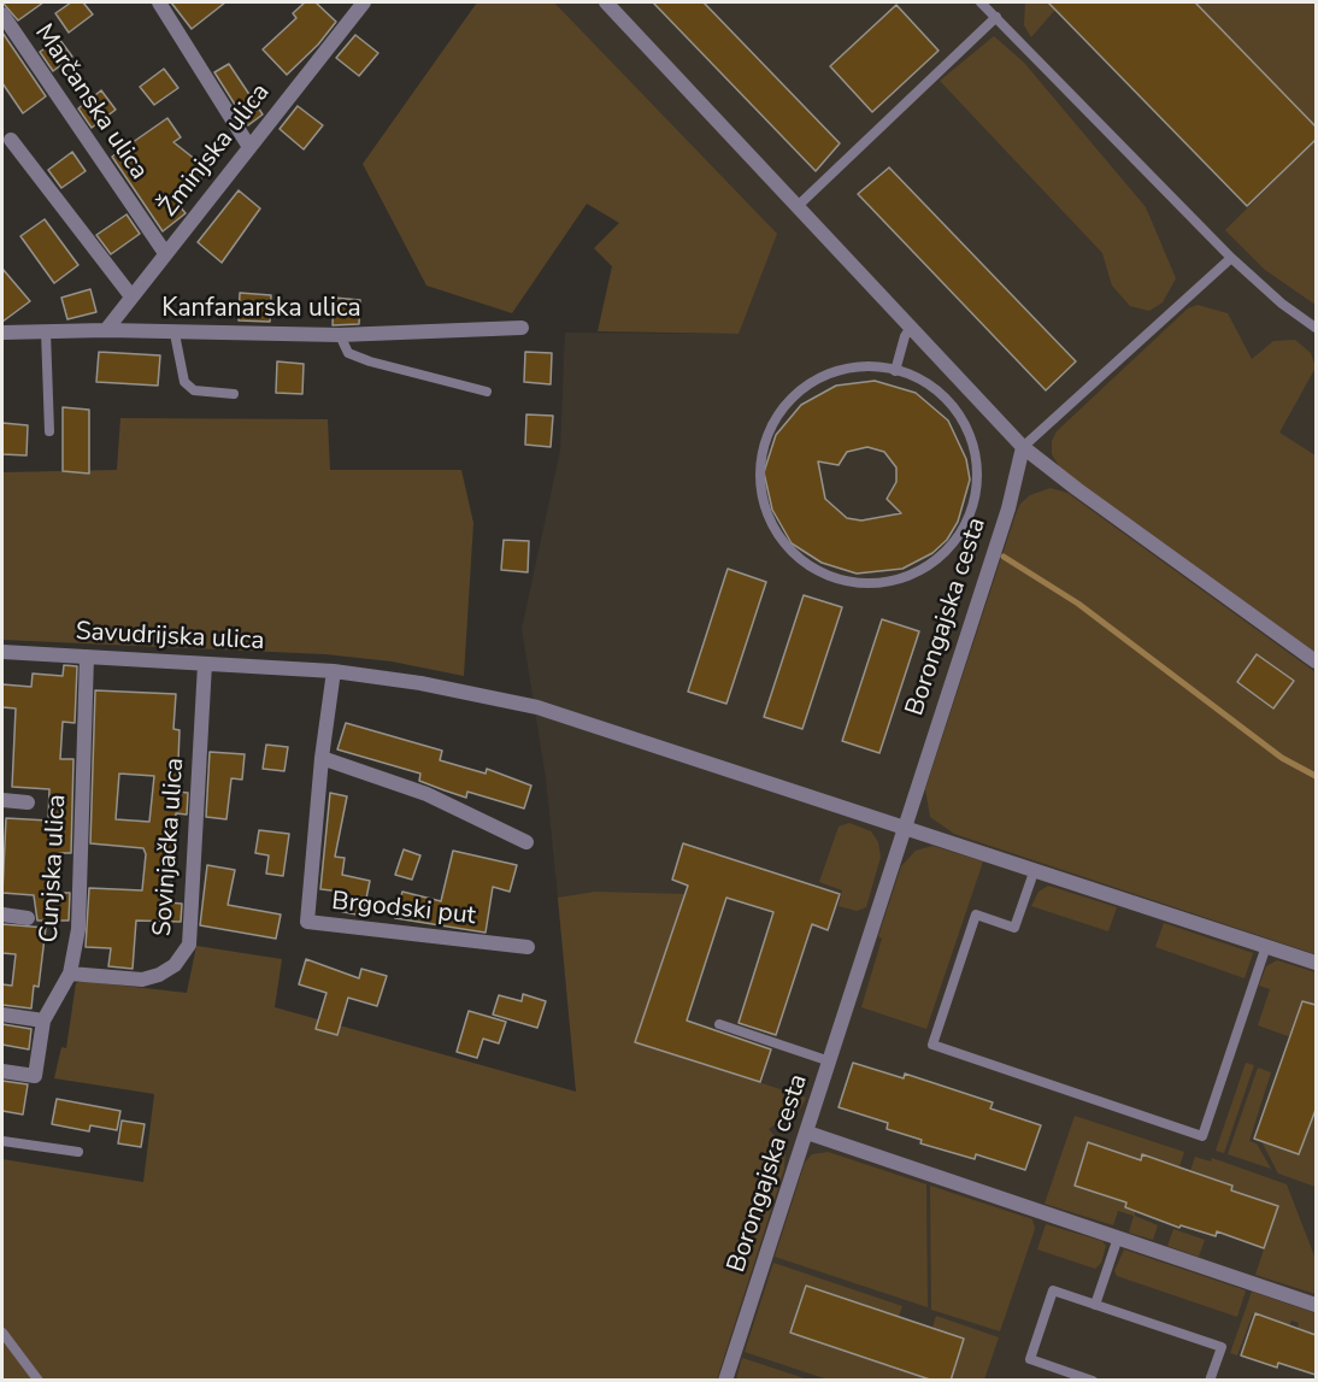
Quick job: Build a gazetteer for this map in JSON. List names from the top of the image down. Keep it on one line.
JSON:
{"streets":{"street":["Marčanska ulica","Žminjska ulica","Kanfanarska ulica","Borongajska cesta","Savudrijska ulica","Sovinjačka ulica","Cunjska ulica","Brgodski put"]},"crossings":[["Marčanska ulica","Žminjska ulica"],["Žminjska ulica","Kanfanarska ulica"],["Borongajska cesta","Savudrijska ulica"],["Savudrijska ulica","Sovinjačka ulica"],["Savudrijska ulica","Cunjska ulica"],["Sovinjačka ulica","Cunjska ulica"]]}
